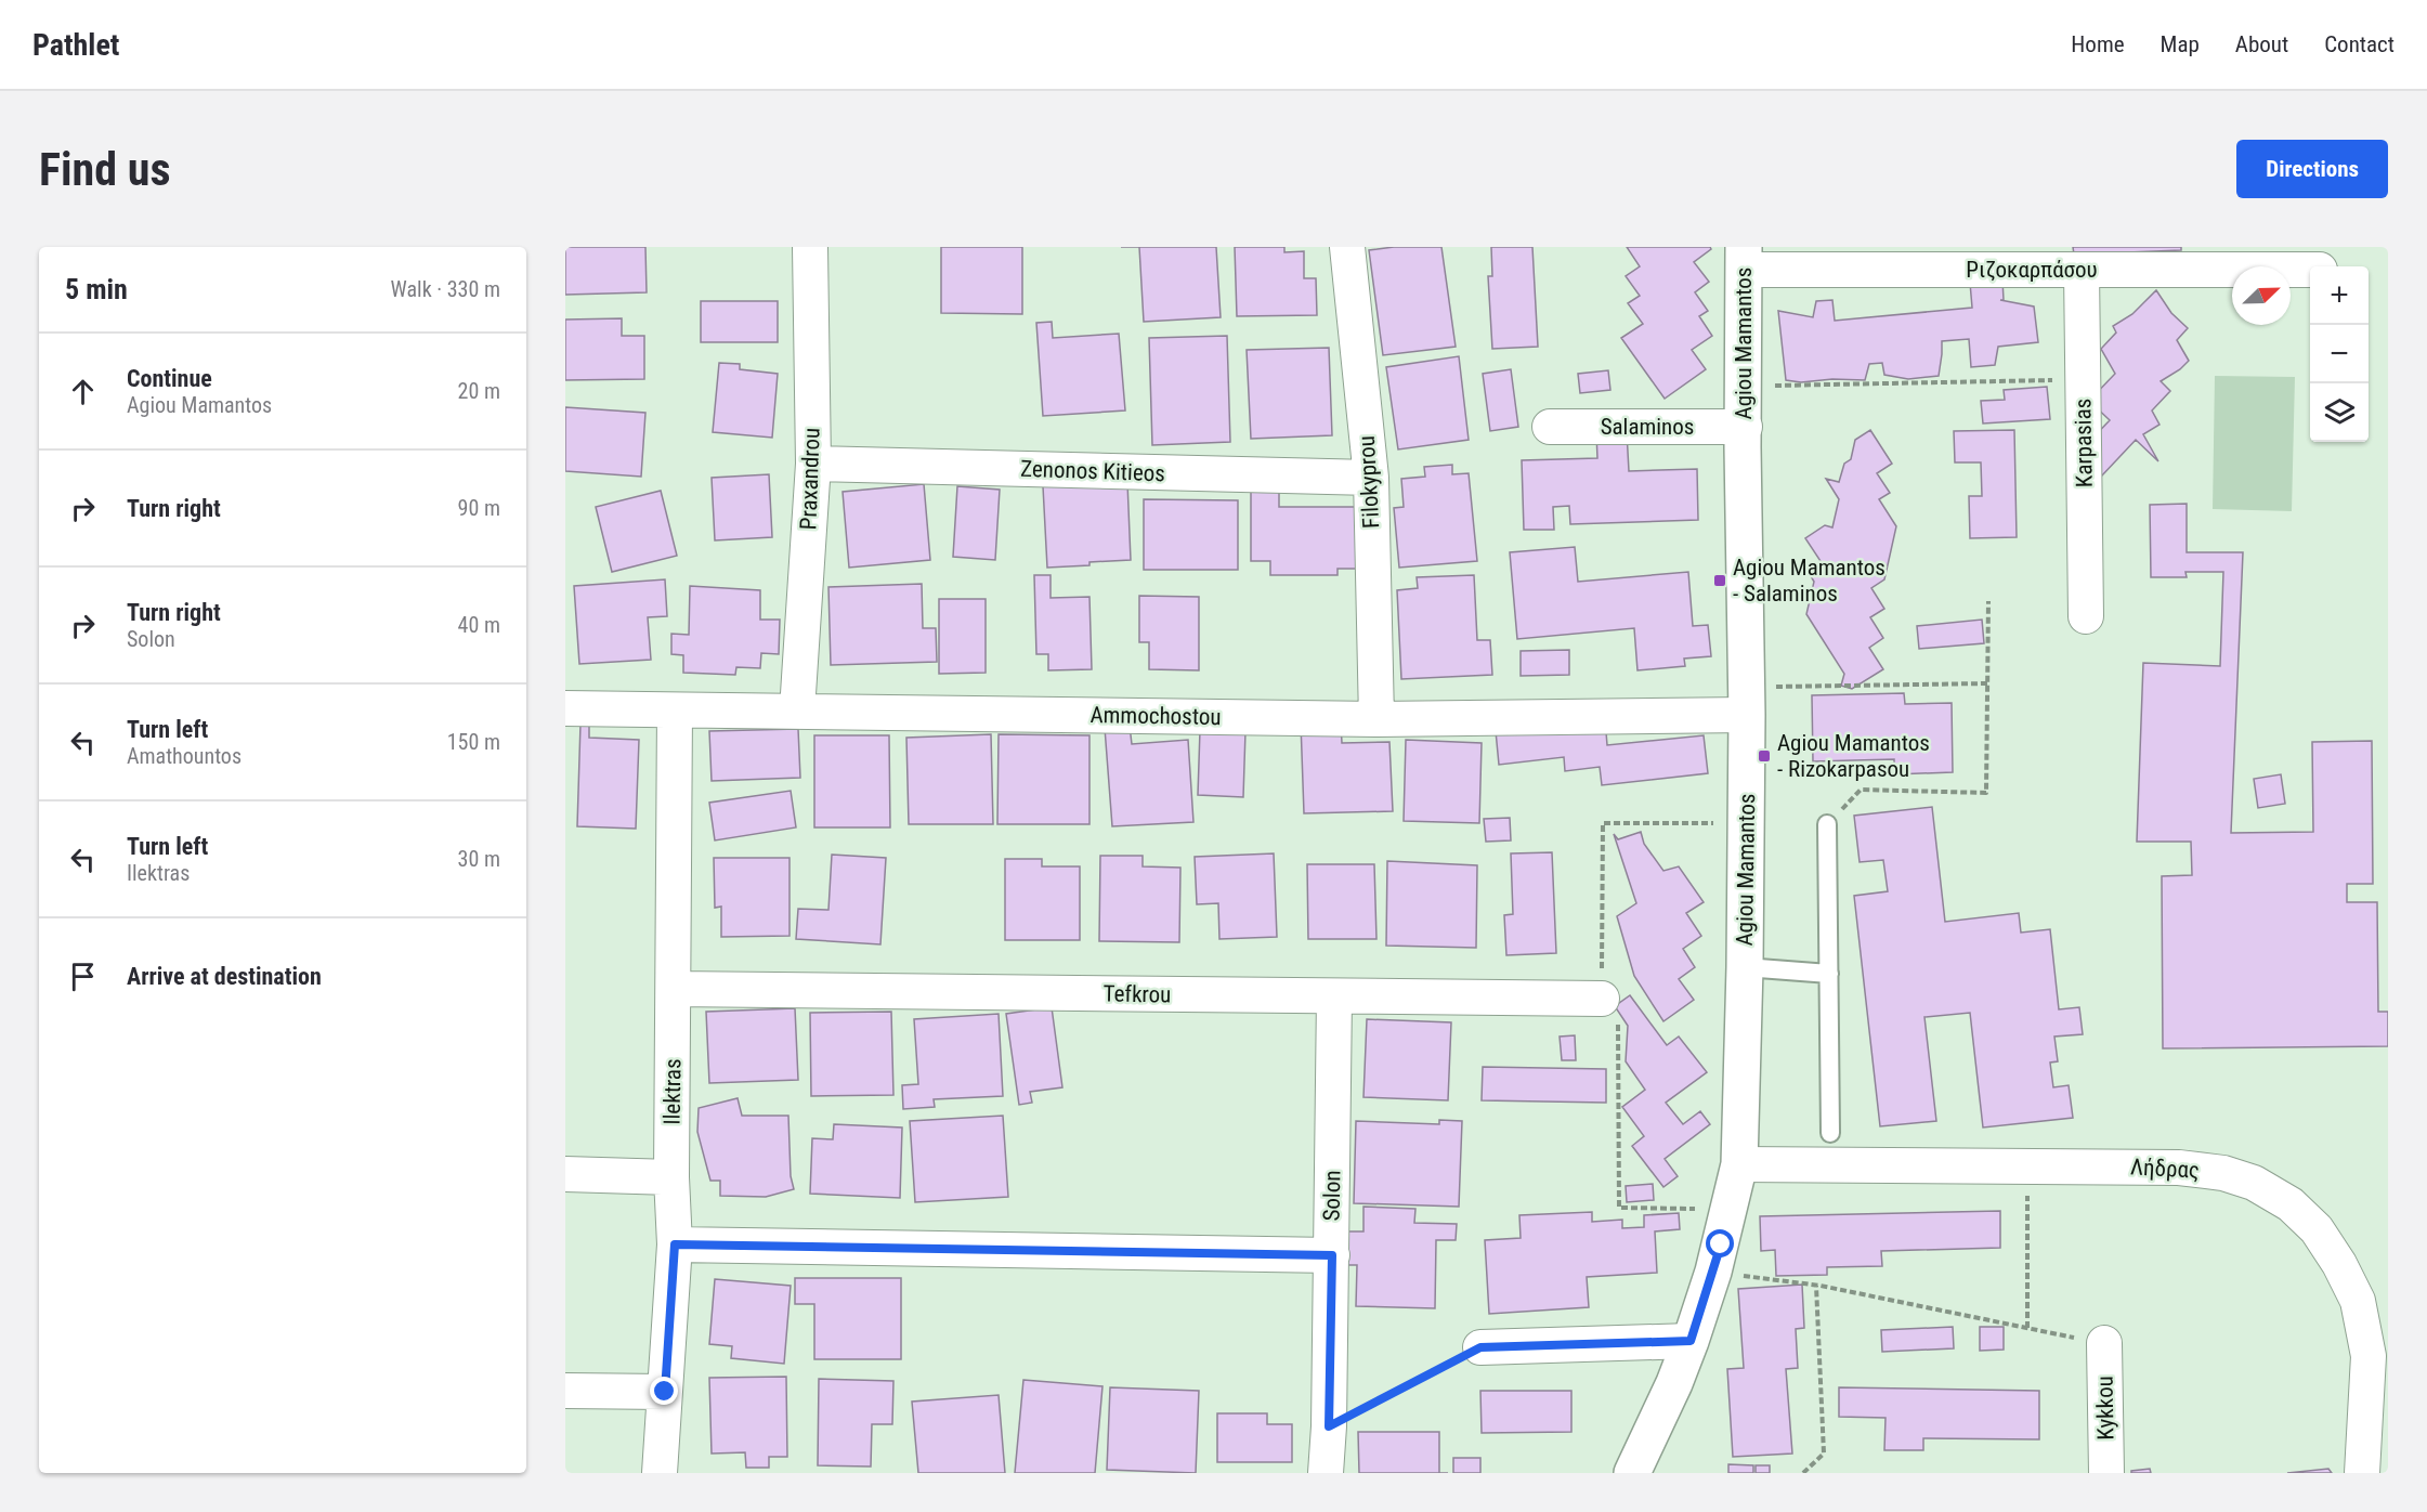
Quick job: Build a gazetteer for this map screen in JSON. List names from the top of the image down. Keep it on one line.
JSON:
{"streets":{"street":["Ριζοκαρπάσου","Agiou Mamantos","Salaminos","Karpasias","Zenonos Kitieos","Praxandrou","Filokyprou","Ammochostou","Tefkrou","Ilektras","Λήδρας","Solon","Kykkou"]},"crossings":[["Ριζοκαρπάσου","Agiou Mamantos"],["Ριζοκαρπάσου","Karpasias"],["Agiou Mamantos","Salaminos"],["Agiou Mamantos","Ammochostou"],["Agiou Mamantos","Λήδρας"],["Zenonos Kitieos","Praxandrou"],["Zenonos Kitieos","Filokyprou"],["Praxandrou","Ammochostou"],["Filokyprou","Ammochostou"],["Ammochostou","Ilektras"],["Tefkrou","Ilektras"],["Tefkrou","Solon"]],"places":{"transit":["Agiou Mamantos - Salaminos","Agiou Mamantos - Rizokarpasou"]},"north":"top right","page":{"header":"Pathlet","nav":["Home","Map","About","Contact"],"buttons":"Directions","title":"Find us","heading":["5 min","Walk · 330 m"],"map_buttons":["+","−"],"list":[["Continue","Agiou Mamantos","20 m"],["Turn right","90 m"],["Turn right","Solon","40 m"],["Turn left","Amathountos","150 m"],["Turn left","Ilektras","30 m"],"Arrive at destination"]}}
